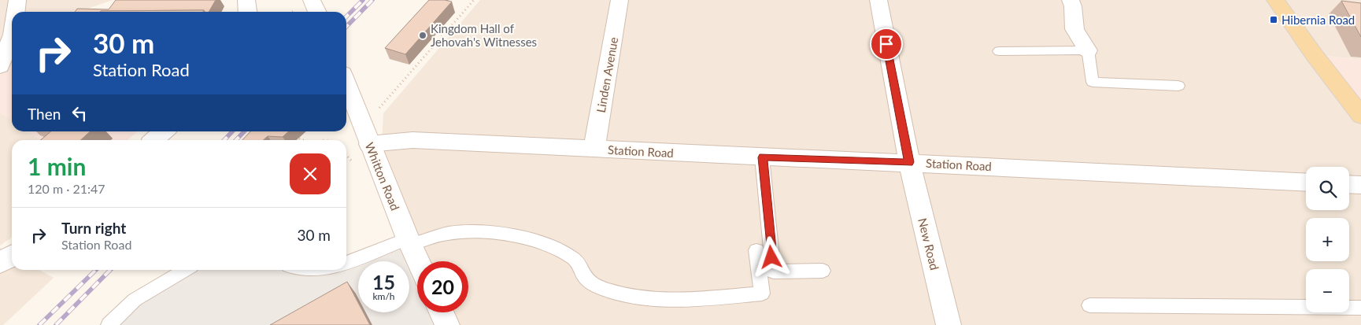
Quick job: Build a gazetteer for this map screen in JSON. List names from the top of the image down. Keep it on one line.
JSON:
{"streets":{"street":["Linden Avenue","Station Road","Whitton Road","New Road"]},"crossings":[["Linden Avenue","Station Road"],["Station Road","Whitton Road"],["Station Road","New Road"]],"places":{"transit":["Hibernia Road"],"other":["Kingdom Hall of Jehovah's Witnesses"]},"page":{"turn":["30 m","Station Road"],"then":"Then","heading":["1 min","120 m · 21:47"],"map_buttons":["+","−"],"list":[{"name":"Turn right","note":"Station Road","value":"30 m"}],"speed":"15 km/h","limit":"20"}}
